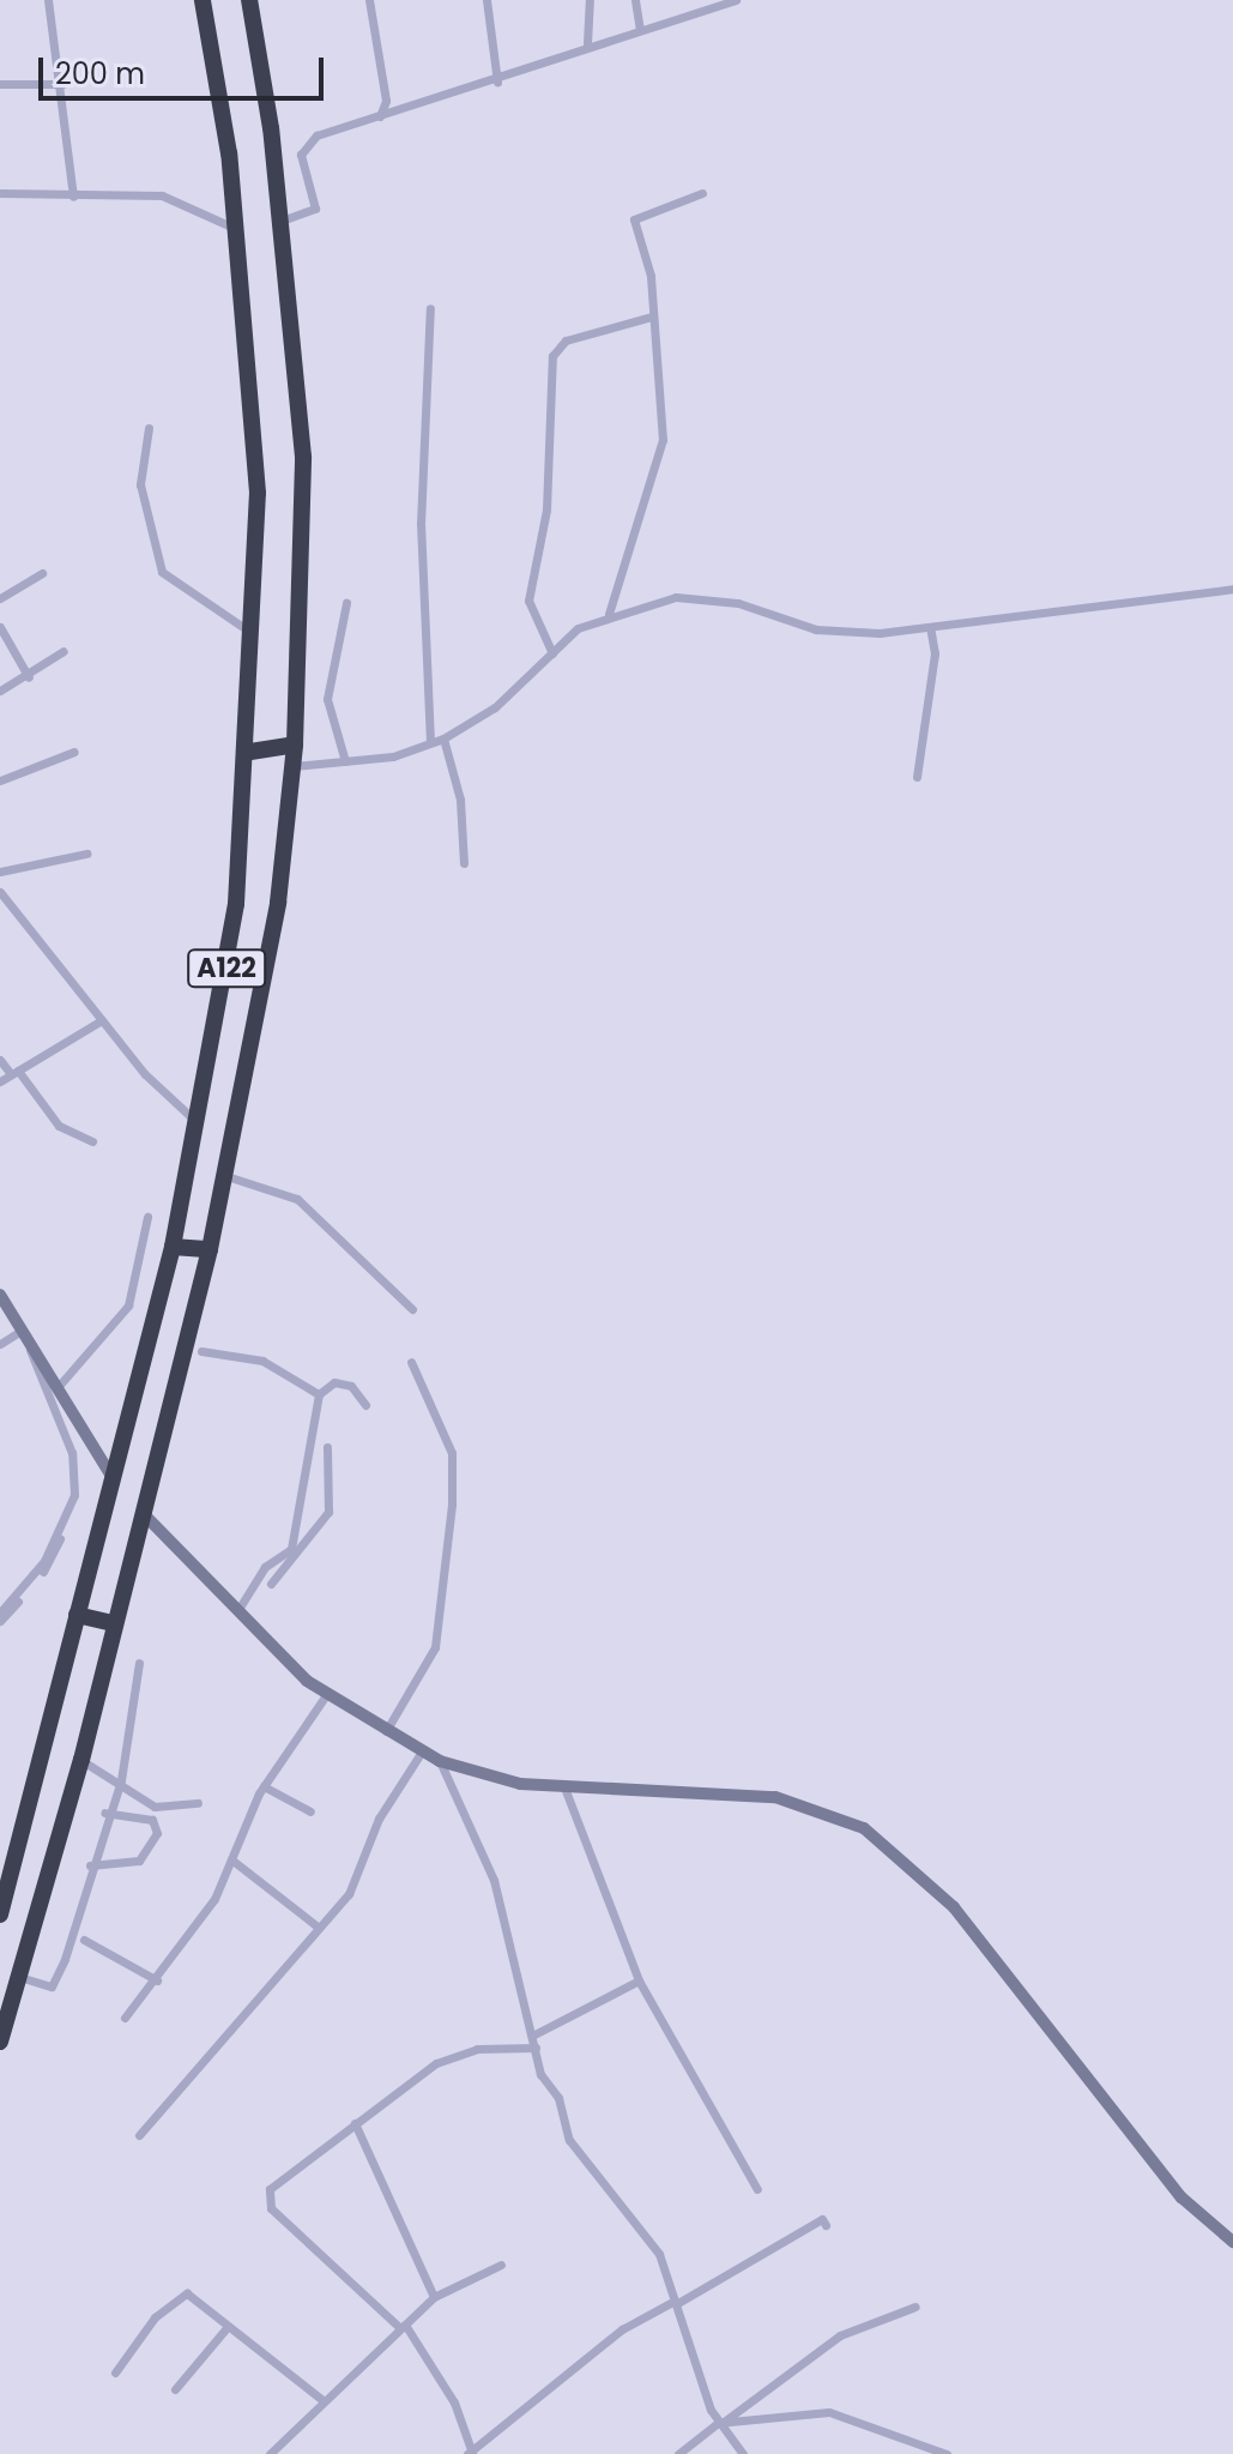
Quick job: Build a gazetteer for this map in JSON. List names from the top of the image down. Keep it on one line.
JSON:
{"streets":{"highway":["A122"]},"scale_bar":"200 m"}
